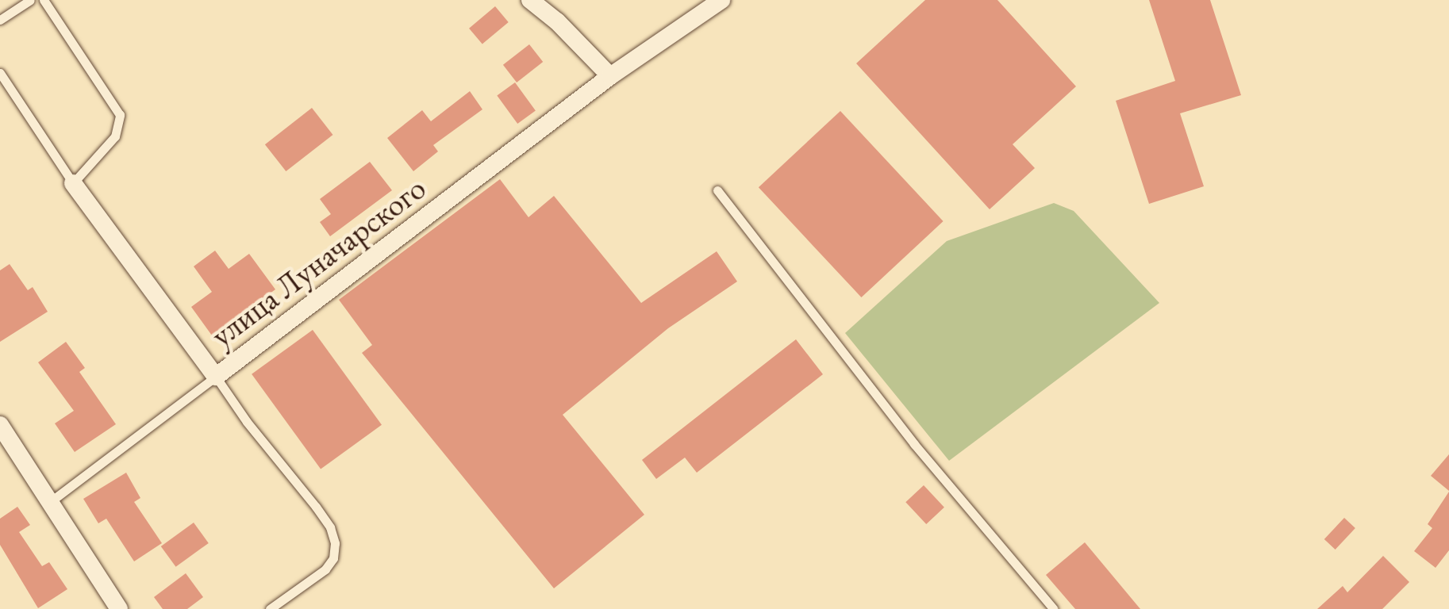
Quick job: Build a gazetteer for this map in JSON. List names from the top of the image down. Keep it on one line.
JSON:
{"streets":{"street":["улица Луначарского"]}}
